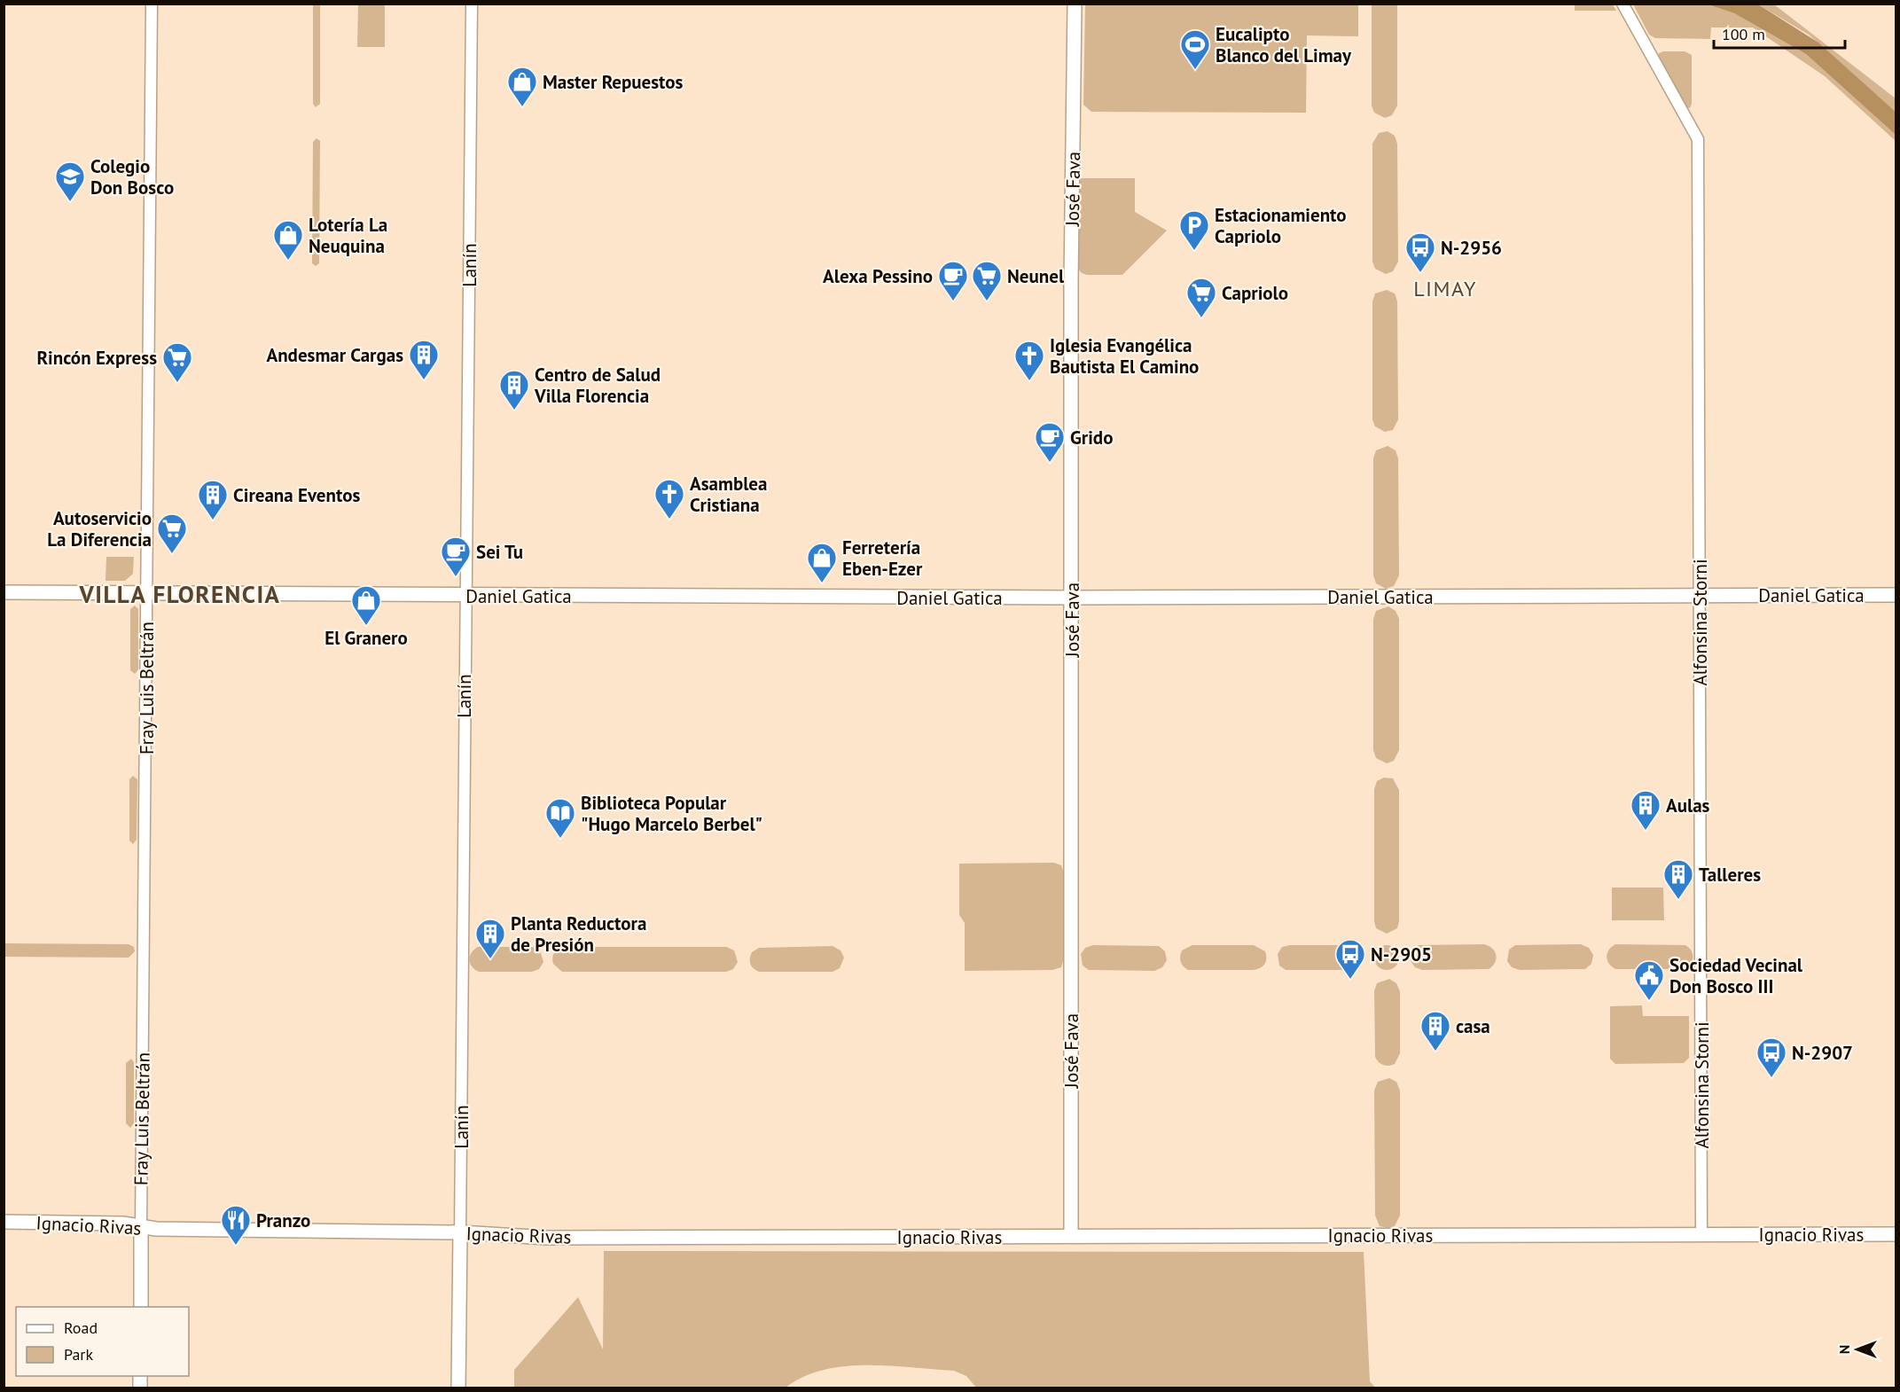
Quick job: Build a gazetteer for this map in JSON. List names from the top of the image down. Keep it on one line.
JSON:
{"streets":{"main road":["José Fava","Lanín","Daniel Gatica","Fray Luis Beltrán","Ignacio Rivas"],"street":["Alfonsina Storni"]},"crossings":[["José Fava","Daniel Gatica"],["José Fava","Ignacio Rivas"],["Lanín","Daniel Gatica"],["Lanín","Ignacio Rivas"],["Daniel Gatica","Alfonsina Storni"],["Daniel Gatica","Fray Luis Beltrán"],["Alfonsina Storni","Ignacio Rivas"],["Fray Luis Beltrán","Ignacio Rivas"]],"districts":["LIMAY","VILLA FLORENCIA"],"places":{"sports":["Eucalipto Blanco del Limay"],"shop":["Master Repuestos","Lotería La Neuquina","Ferretería Eben-Ezer","El Granero"],"school or university":["Colegio Don Bosco"],"parking":["Estacionamiento Capriolo"],"bus stop":["N-2956","N-2905","N-2907"],"cafe":["Alexa Pessino","Grido","Sei Tu"],"supermarket":["Neunel","Capriolo","Rincón Express","Autoservicio La Diferencia"],"building":["Andesmar Cargas","Centro de Salud Villa Florencia","Cireana Eventos","Aulas","Talleres","Planta Reductora de Presión","casa"],"church":["Iglesia Evangélica Bautista El Camino","Asamblea Cristiana"],"library":["Biblioteca Popular \"Hugo Marcelo Berbel\""],"public building":["Sociedad Vecinal Don Bosco III"],"restaurant":["Pranzo"]},"legend":["Road","Park"],"scale_bar":"100 m","north":"left"}
